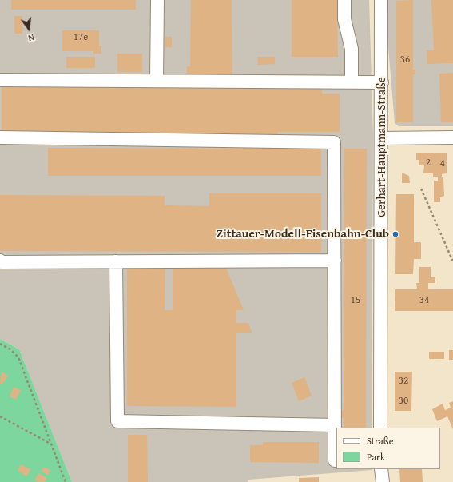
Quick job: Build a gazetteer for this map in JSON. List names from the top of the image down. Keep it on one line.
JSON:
{"streets":{"street":["Gerhart-Hauptmann-Straße"]},"places":["Zittauer-Modell-Eisenbahn-Club"],"house_numbers":["17e","36","2","4","15","34","32","30"],"legend":["Straße","Park"],"north":"bottom"}
